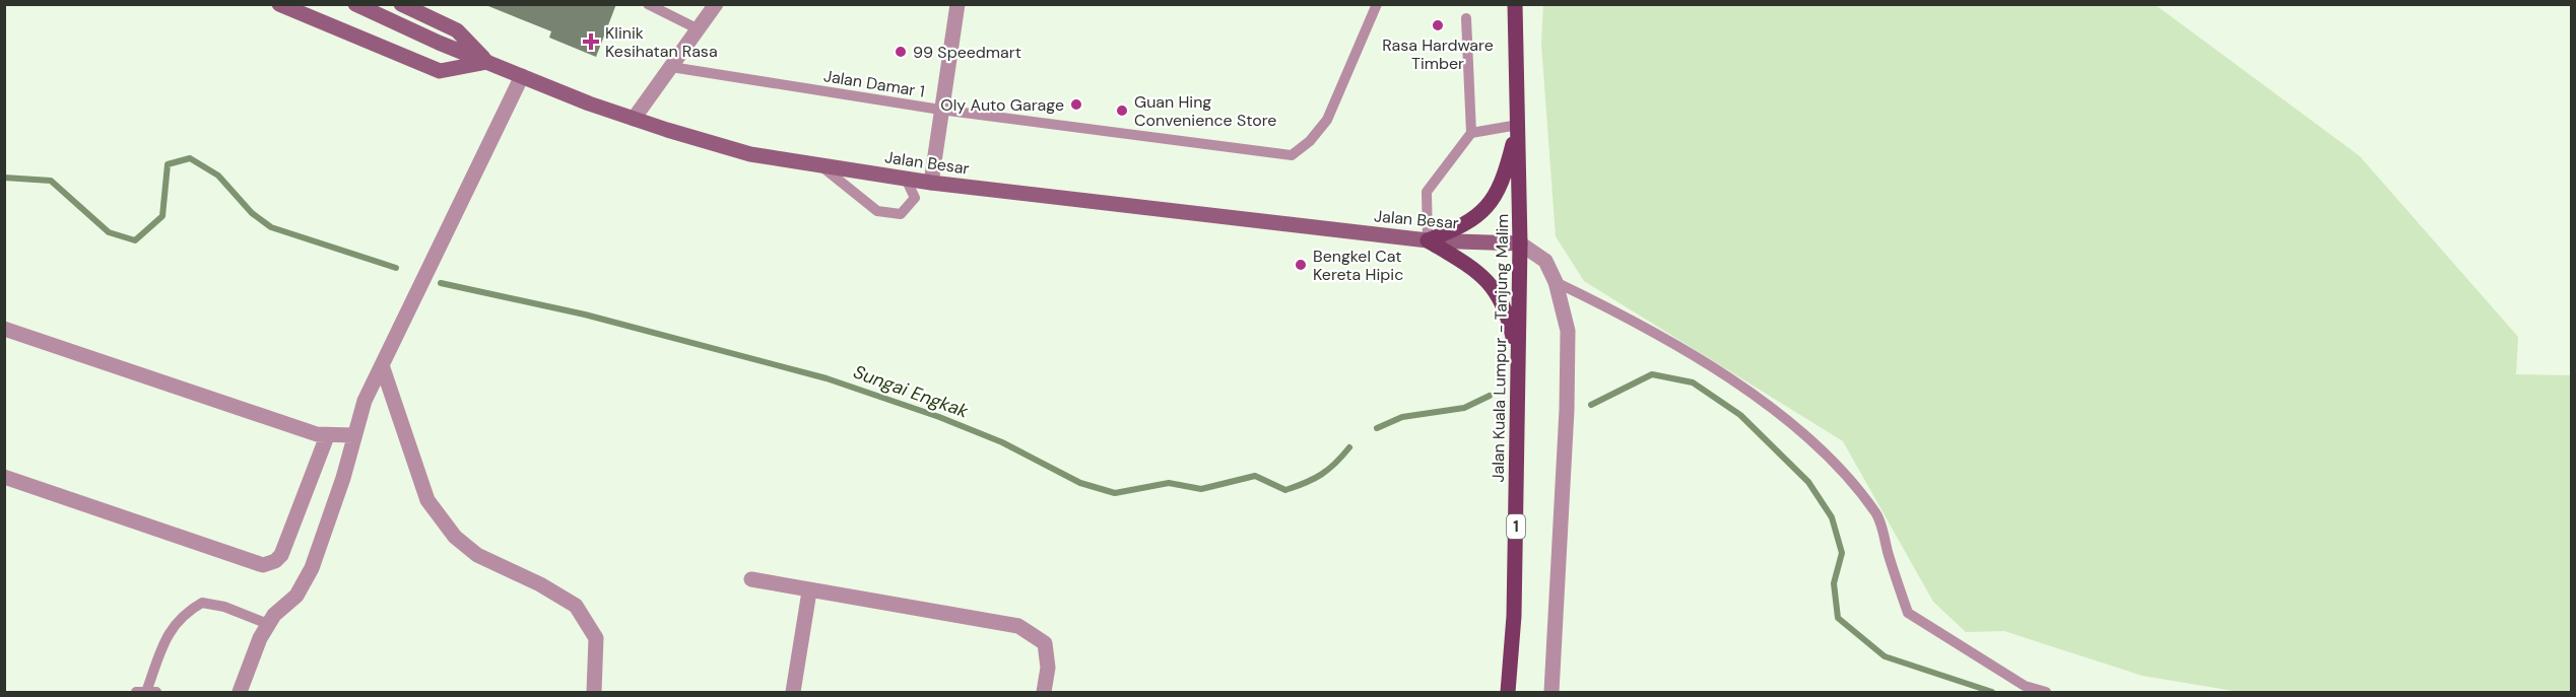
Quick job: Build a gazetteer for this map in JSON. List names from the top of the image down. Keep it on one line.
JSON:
{"streets":{"main road":["Jalan Besar","Jalan Kuala Lumpur - Tanjung Malim","1"],"lane":["Jalan Damar 1"]},"crossings":[["Jalan Besar","Jalan Kuala Lumpur - Tanjung Malim"]],"water":["Sungai Engkak"],"places":{"other":["Rasa Hardware Timber","99 Speedmart","Oly Auto Garage","Guan Hing Convenience Store","Bengkel Cat Kereta Hipic"],"health":["Klinik Kesihatan Rasa"]}}
